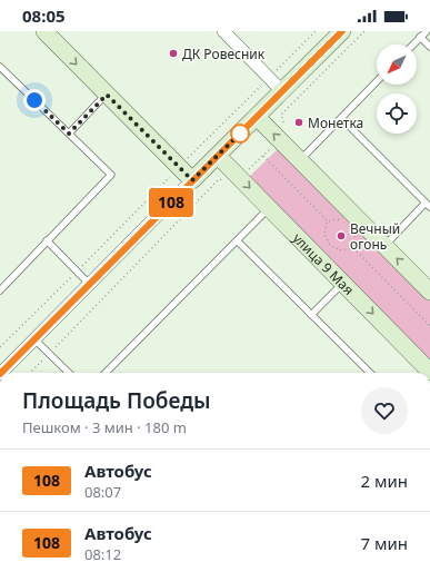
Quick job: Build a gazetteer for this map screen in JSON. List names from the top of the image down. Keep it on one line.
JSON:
{"streets":{"street":["улица 9 Мая"]},"places":["ДК Ровесник","Монетка","Вечный огонь"],"lines":["bus line 108"],"north":"bottom left","page":{"status":"08:05","on_map":"108","heading":["Площадь Победы","Пешком · 3 мин · 180 m"],"list":[{"mark":"108","name":"Автобус","note":"08:07","value":"2 мин"},{"mark":"108","name":"Автобус","note":"08:12","value":"7 мин"}]}}
